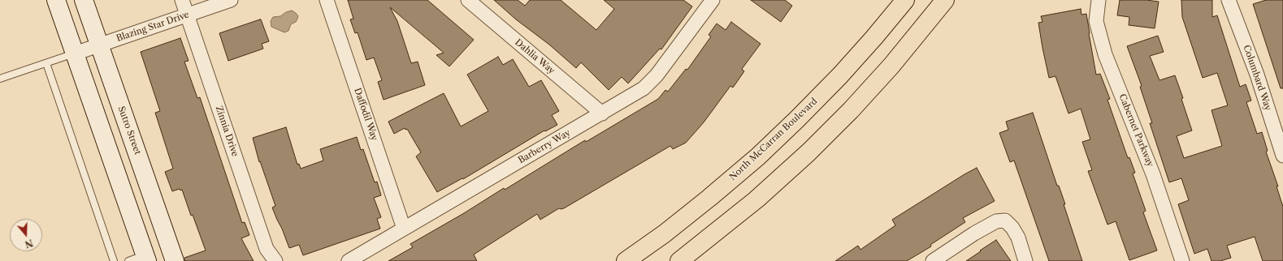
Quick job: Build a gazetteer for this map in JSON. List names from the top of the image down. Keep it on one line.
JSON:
{"streets":{"main road":["Sutro Street","North McCarran Boulevard"],"street":["Blazing Star Drive","Dahlia Way","Columbard Way","Daffodil Way","Cabernet Parkway","Zinnia Drive","Barberry Way"]},"crossings":[["Blazing Star Drive","Sutro Street"],["Blazing Star Drive","Zinnia Drive"],["Dahlia Way","Barberry Way"],["Daffodil Way","Barberry Way"]],"north":"bottom"}
